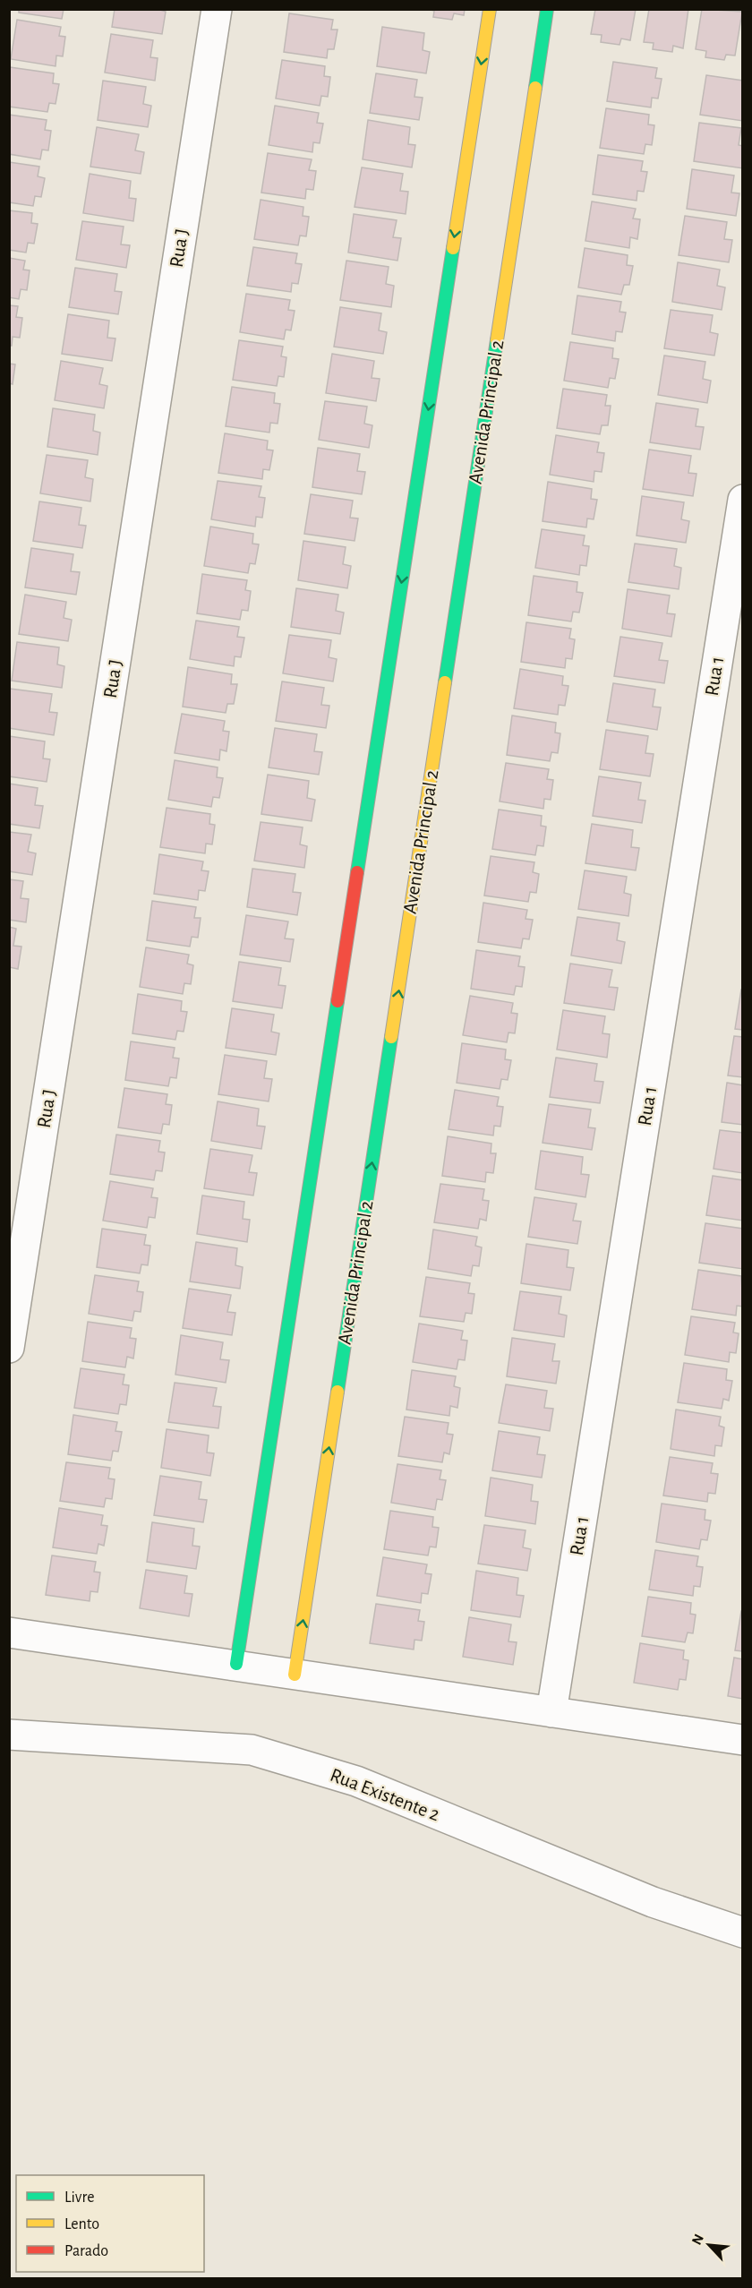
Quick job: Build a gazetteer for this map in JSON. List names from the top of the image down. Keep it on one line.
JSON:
{"streets":{"street":["Rua J","Avenida Principal 2","Rua 1","Rua Existente 2"]},"legend":["Livre","Lento","Parado"],"north":"top left"}
